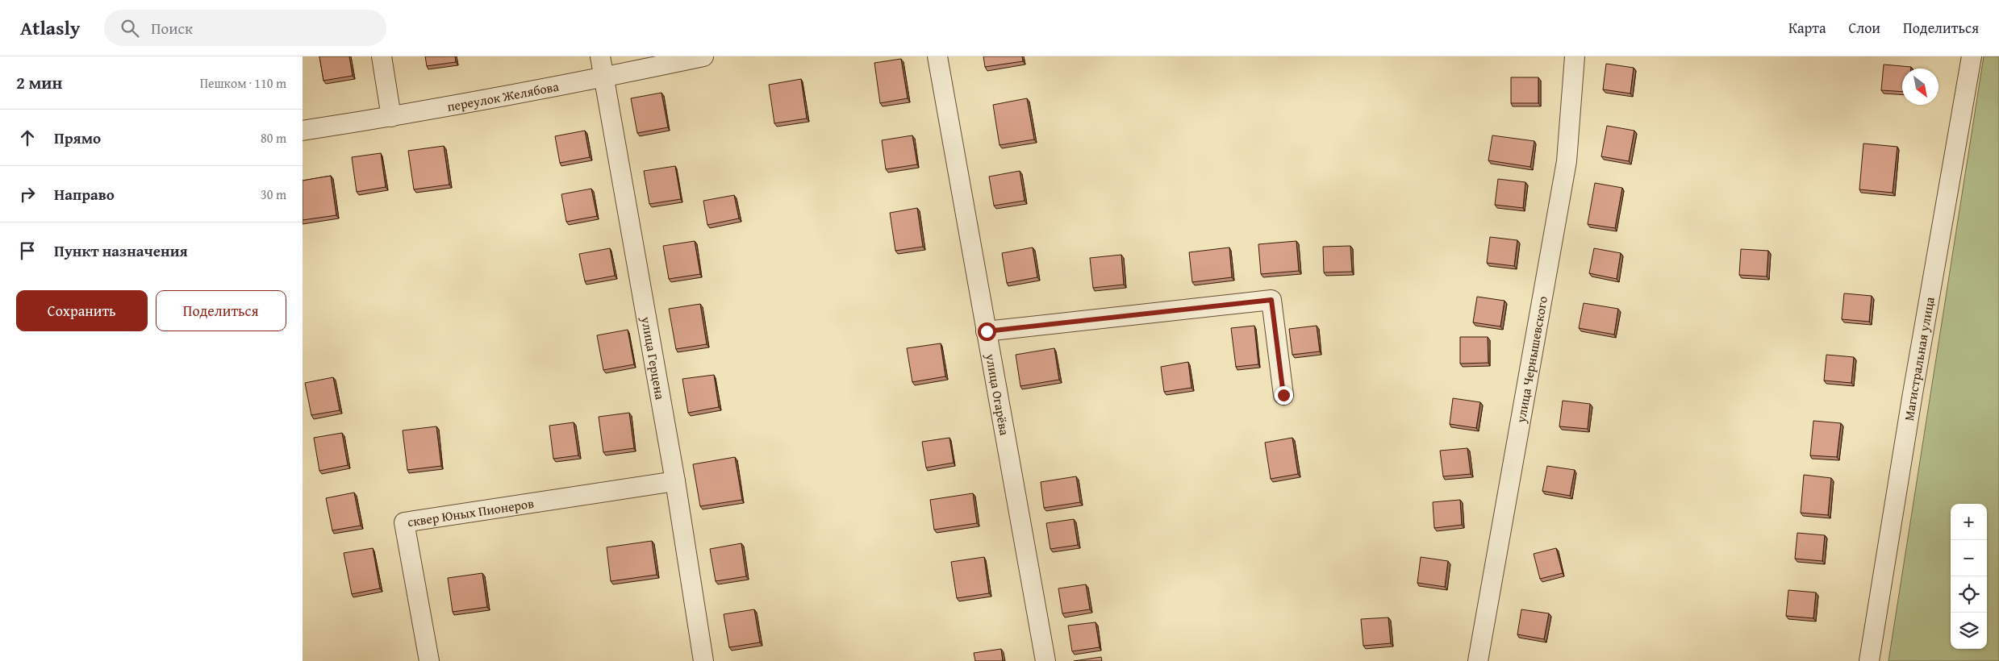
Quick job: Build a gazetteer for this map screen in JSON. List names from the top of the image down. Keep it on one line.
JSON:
{"streets":{"street":["переулок Желябова","улица Герцена","Магистральная улица","улица Чернышевского","улица Огарёва","сквер Юных Пионеров"]},"crossings":[["переулок Желябова","улица Герцена"],["улица Герцена","сквер Юных Пионеров"]],"north":"bottom right","page":{"header":"Atlasly","search":"Поиск","nav":["Карта","Слои","Поделиться"],"heading":["2 мин","Пешком · 110 m"],"list":[["Прямо","80 m"],["Направо","30 m"],"Пункт назначения"],"buttons":["Сохранить","Поделиться"],"map_buttons":["+","−"]}}
